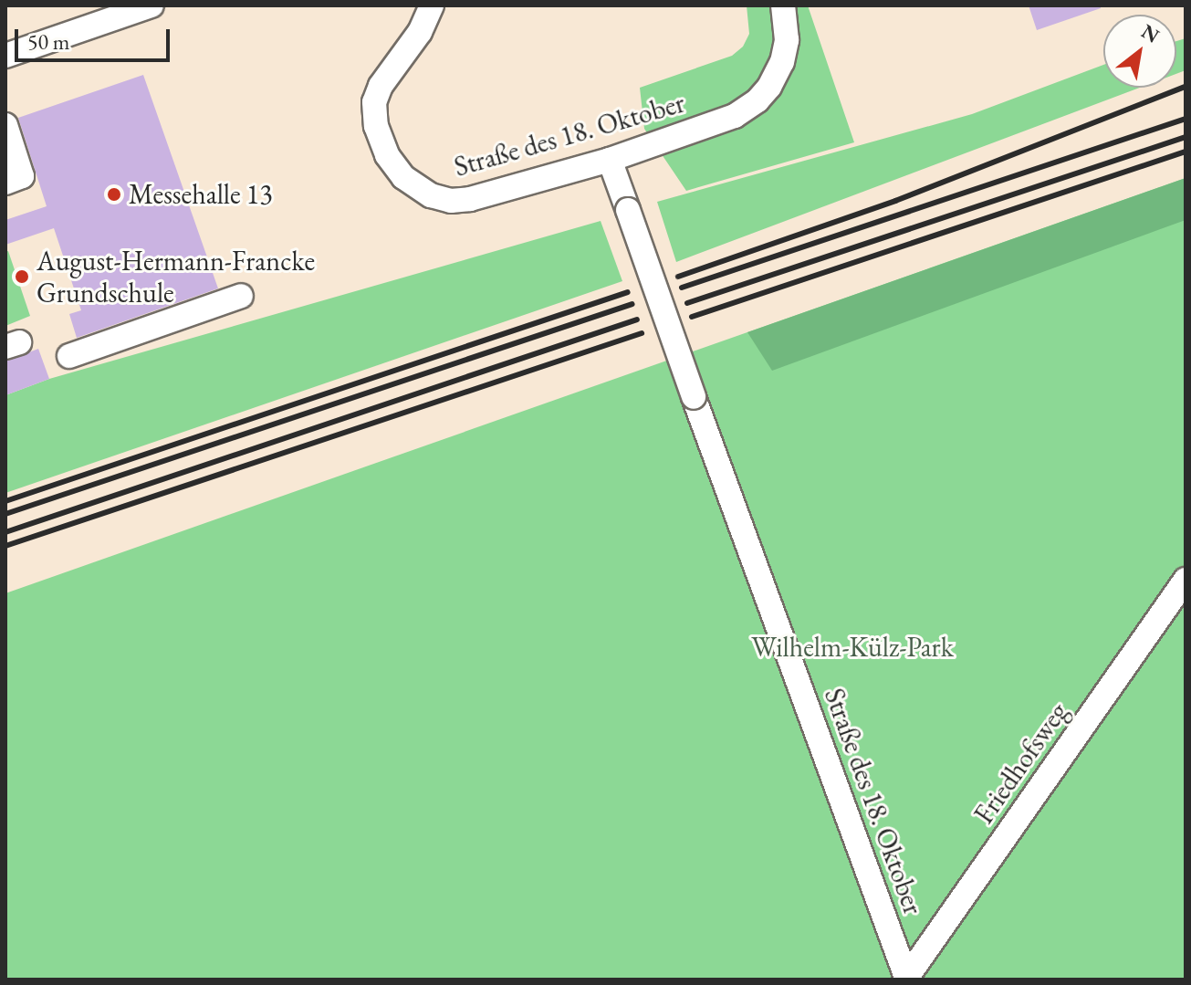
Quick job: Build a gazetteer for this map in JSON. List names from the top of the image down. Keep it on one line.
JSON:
{"streets":{"street":["Straße des 18. Oktober","Friedhofsweg"]},"crossings":[["Straße des 18. Oktober","Friedhofsweg"]],"parks":["Wilhelm-Külz-Park"],"places":["Messehalle 13","August-Hermann-Francke Grundschule"],"scale_bar":"50 m","north":"top right"}
